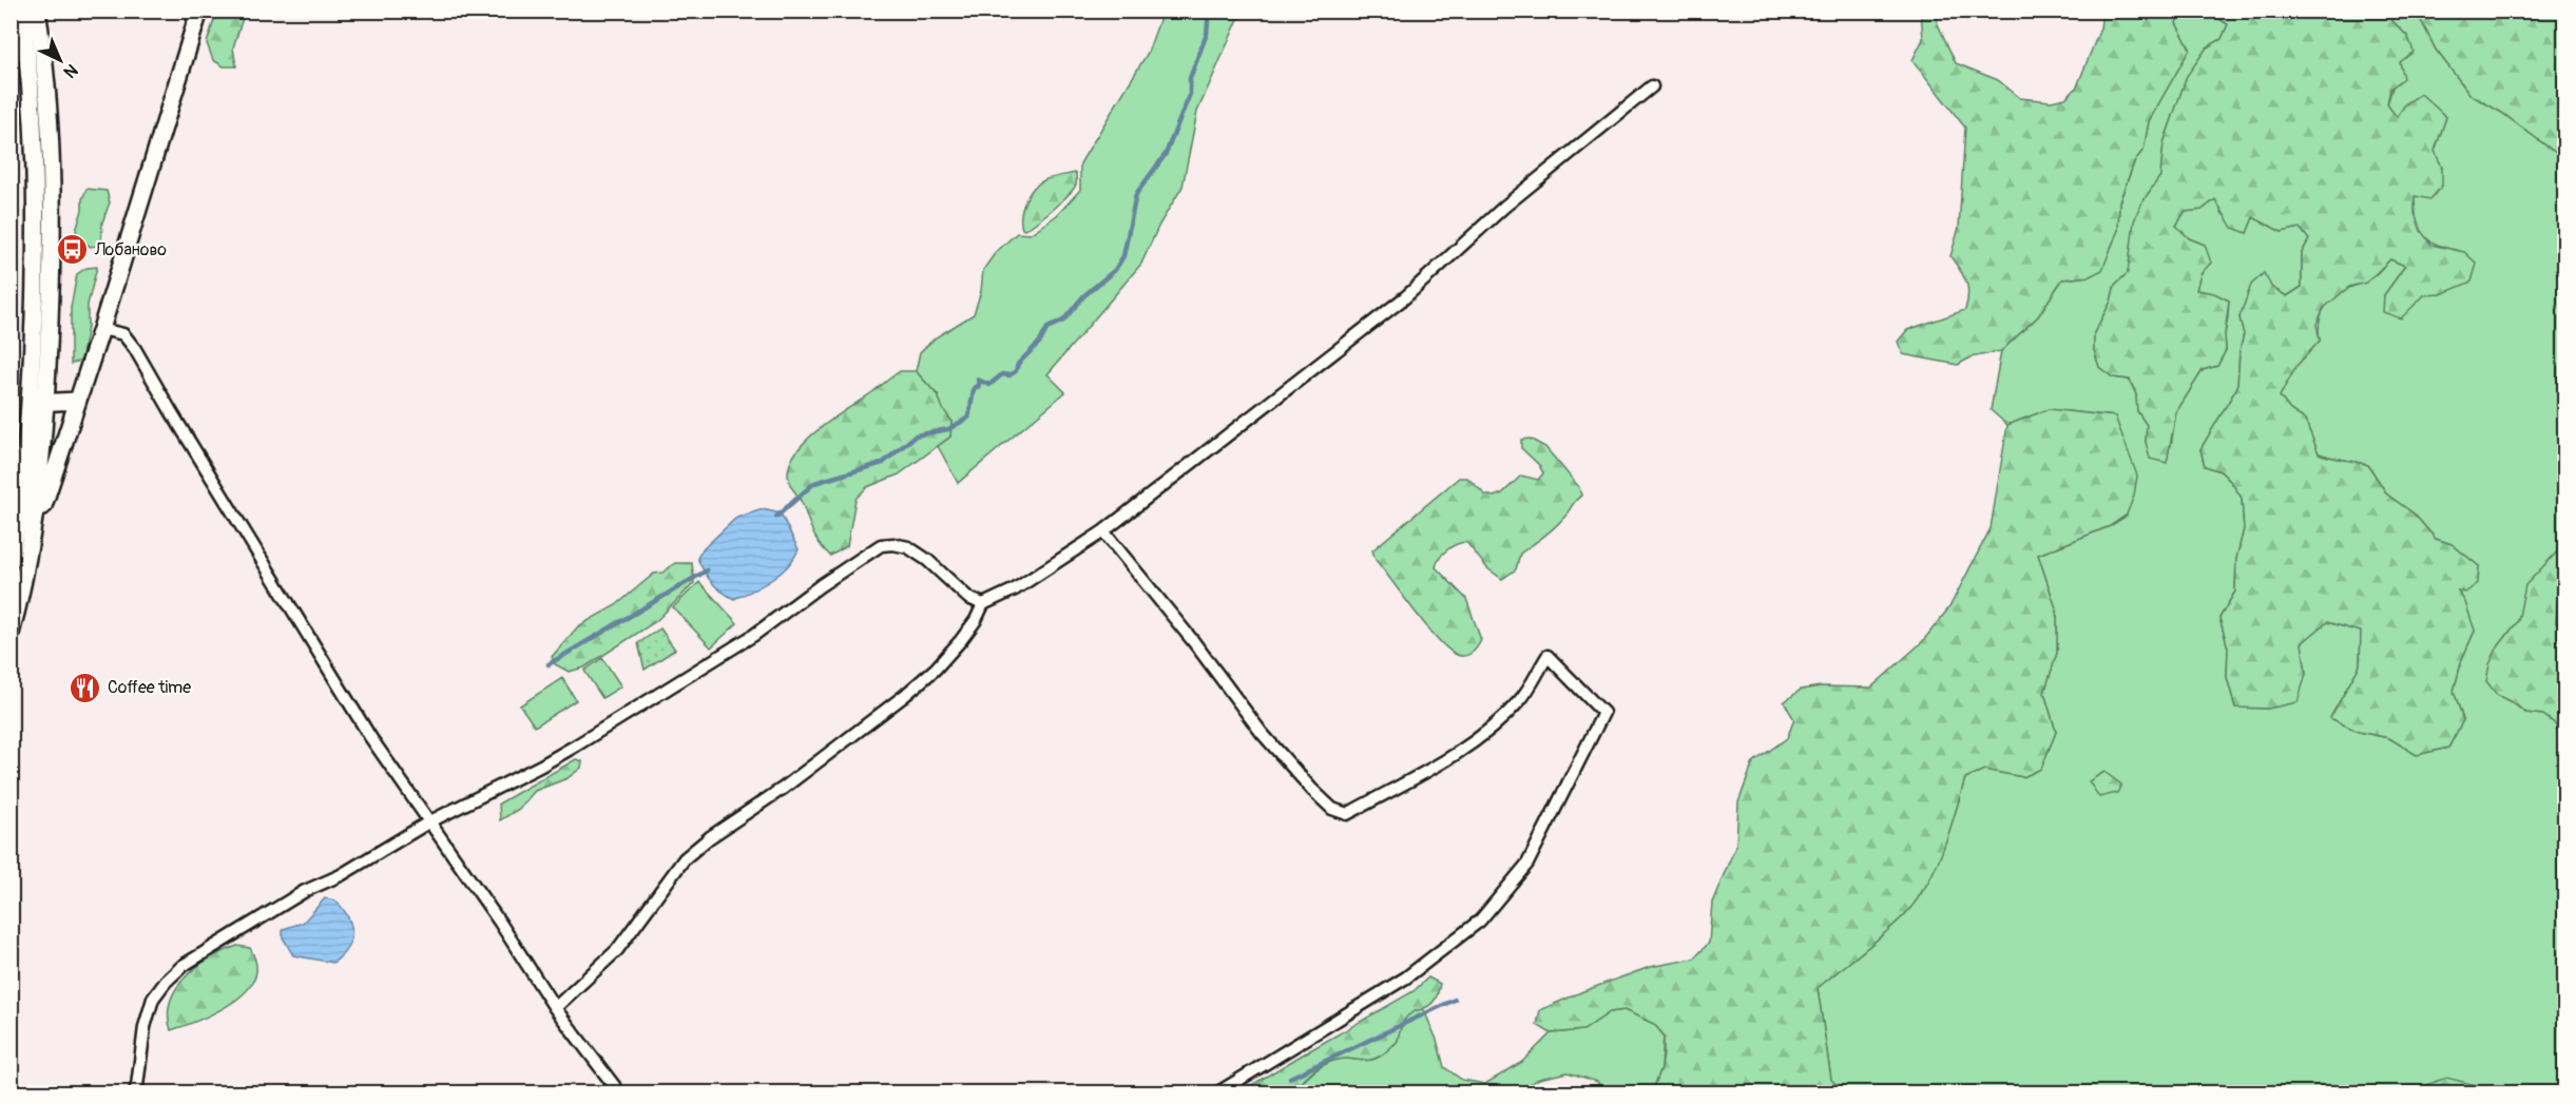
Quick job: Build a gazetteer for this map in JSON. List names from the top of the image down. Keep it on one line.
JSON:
{"places":{"bus stop":["Лобаново"],"restaurant":["Coffee time"]},"north":"bottom right"}
